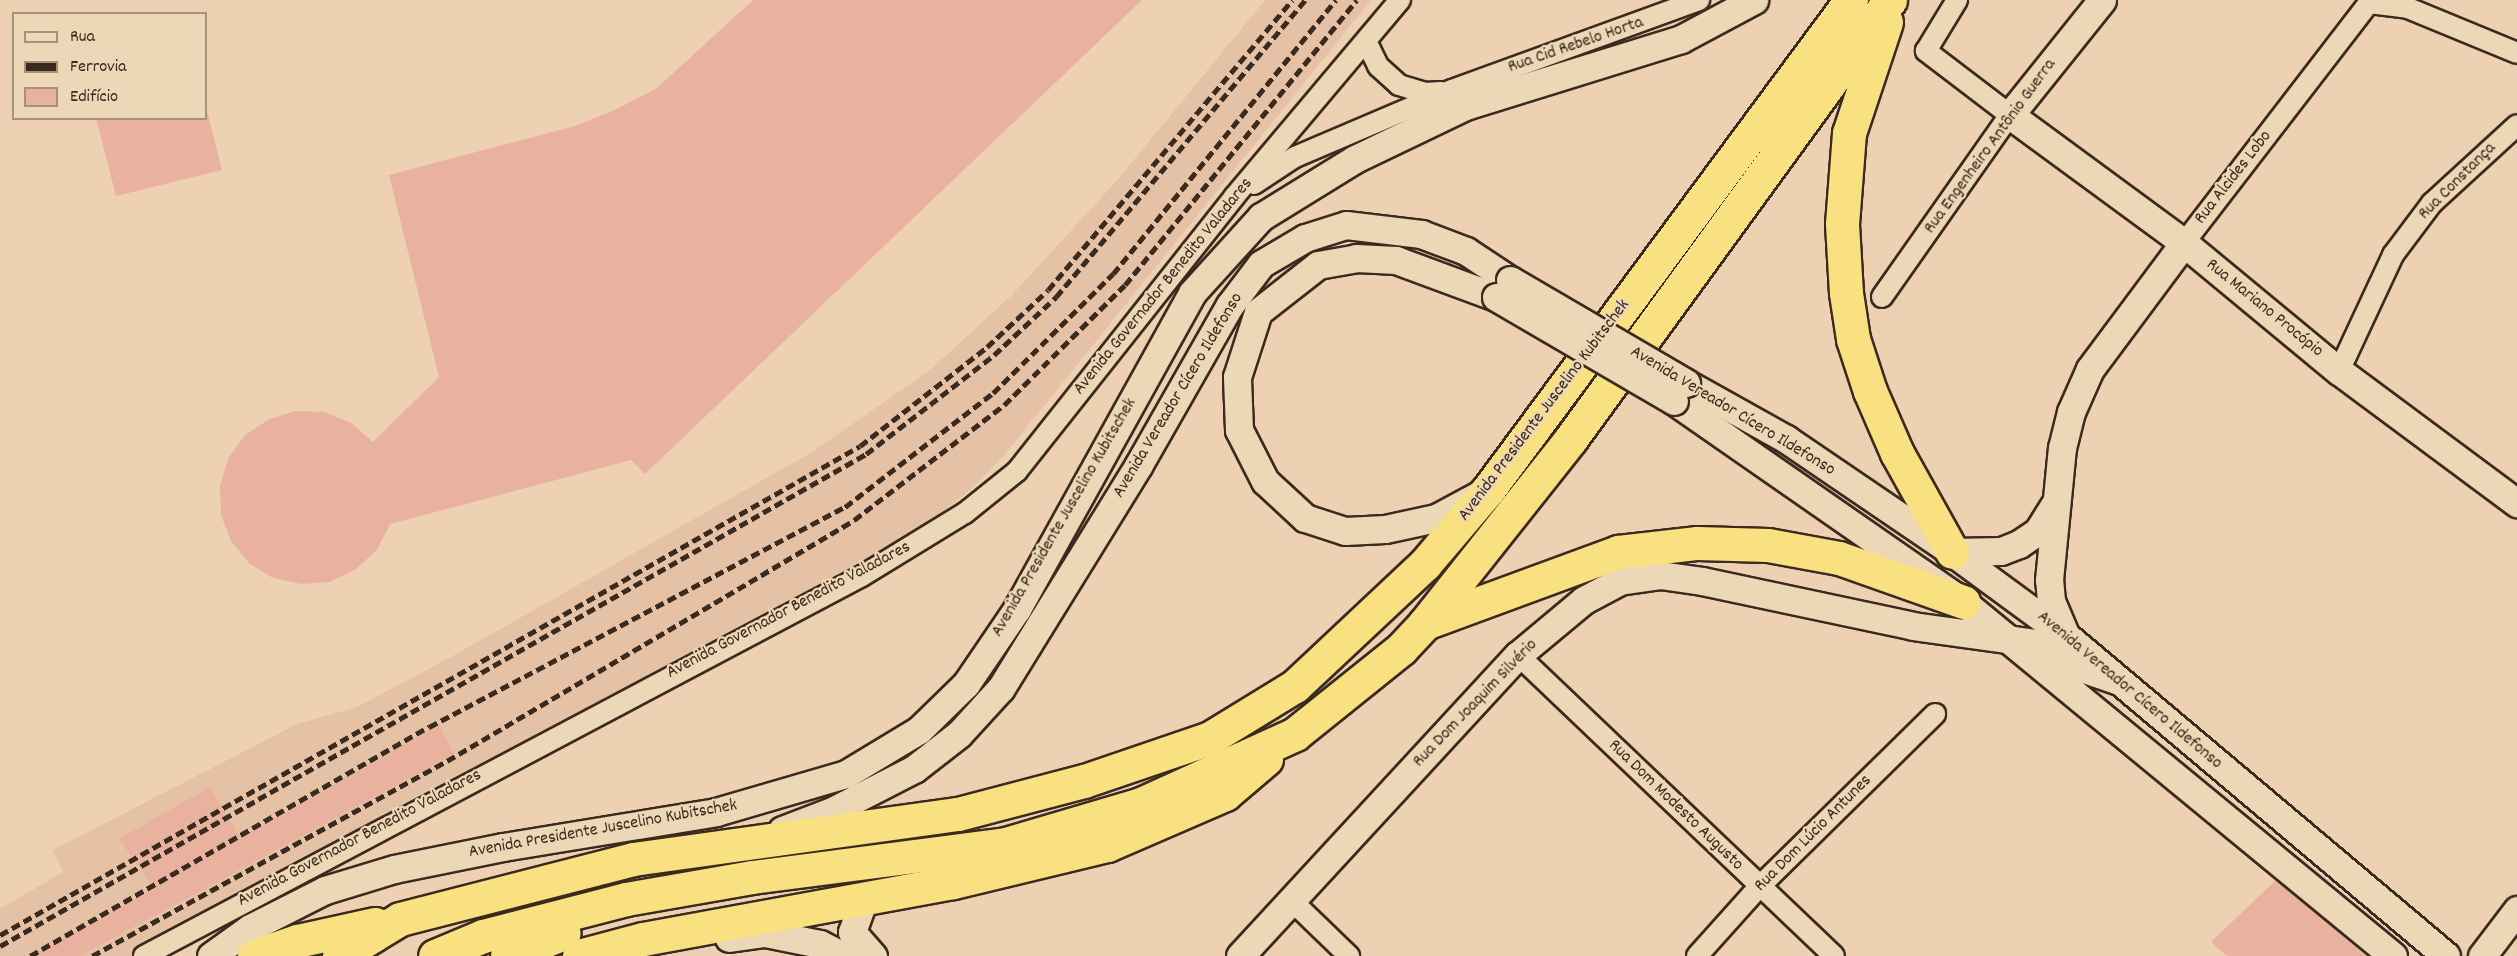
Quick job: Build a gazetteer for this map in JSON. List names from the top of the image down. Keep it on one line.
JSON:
{"streets":{"highway":["Avenida Presidente Juscelino Kubitschek"],"main road":["Rua Engenheiro Antônio Guerra","Rua Alcides Lobo","Rua Mariano Procópio","Avenida Vereador Cícero Ildefonso","Rua Dom Joaquim Silvério"],"street":["Rua Cid Rebelo Horta","Rua Constança","Avenida Governador Benedito Valadares","Rua Dom Modesto Augusto","Rua Dom Lúcio Antunes"]},"crossings":[["Rua Cid Rebelo Horta","Avenida Governador Benedito Valadares"],["Rua Engenheiro Antônio Guerra","Rua Mariano Procópio"],["Rua Alcides Lobo","Rua Mariano Procópio"],["Rua Alcides Lobo","Avenida Vereador Cícero Ildefonso"],["Rua Constança","Rua Mariano Procópio"],["Avenida Vereador Cícero Ildefonso","Avenida Presidente Juscelino Kubitschek"],["Avenida Vereador Cícero Ildefonso","Rua Dom Joaquim Silvério"],["Rua Dom Joaquim Silvério","Rua Dom Modesto Augusto"],["Rua Dom Modesto Augusto","Rua Dom Lúcio Antunes"]],"legend":["Rua","Ferrovia","Edifício"]}
